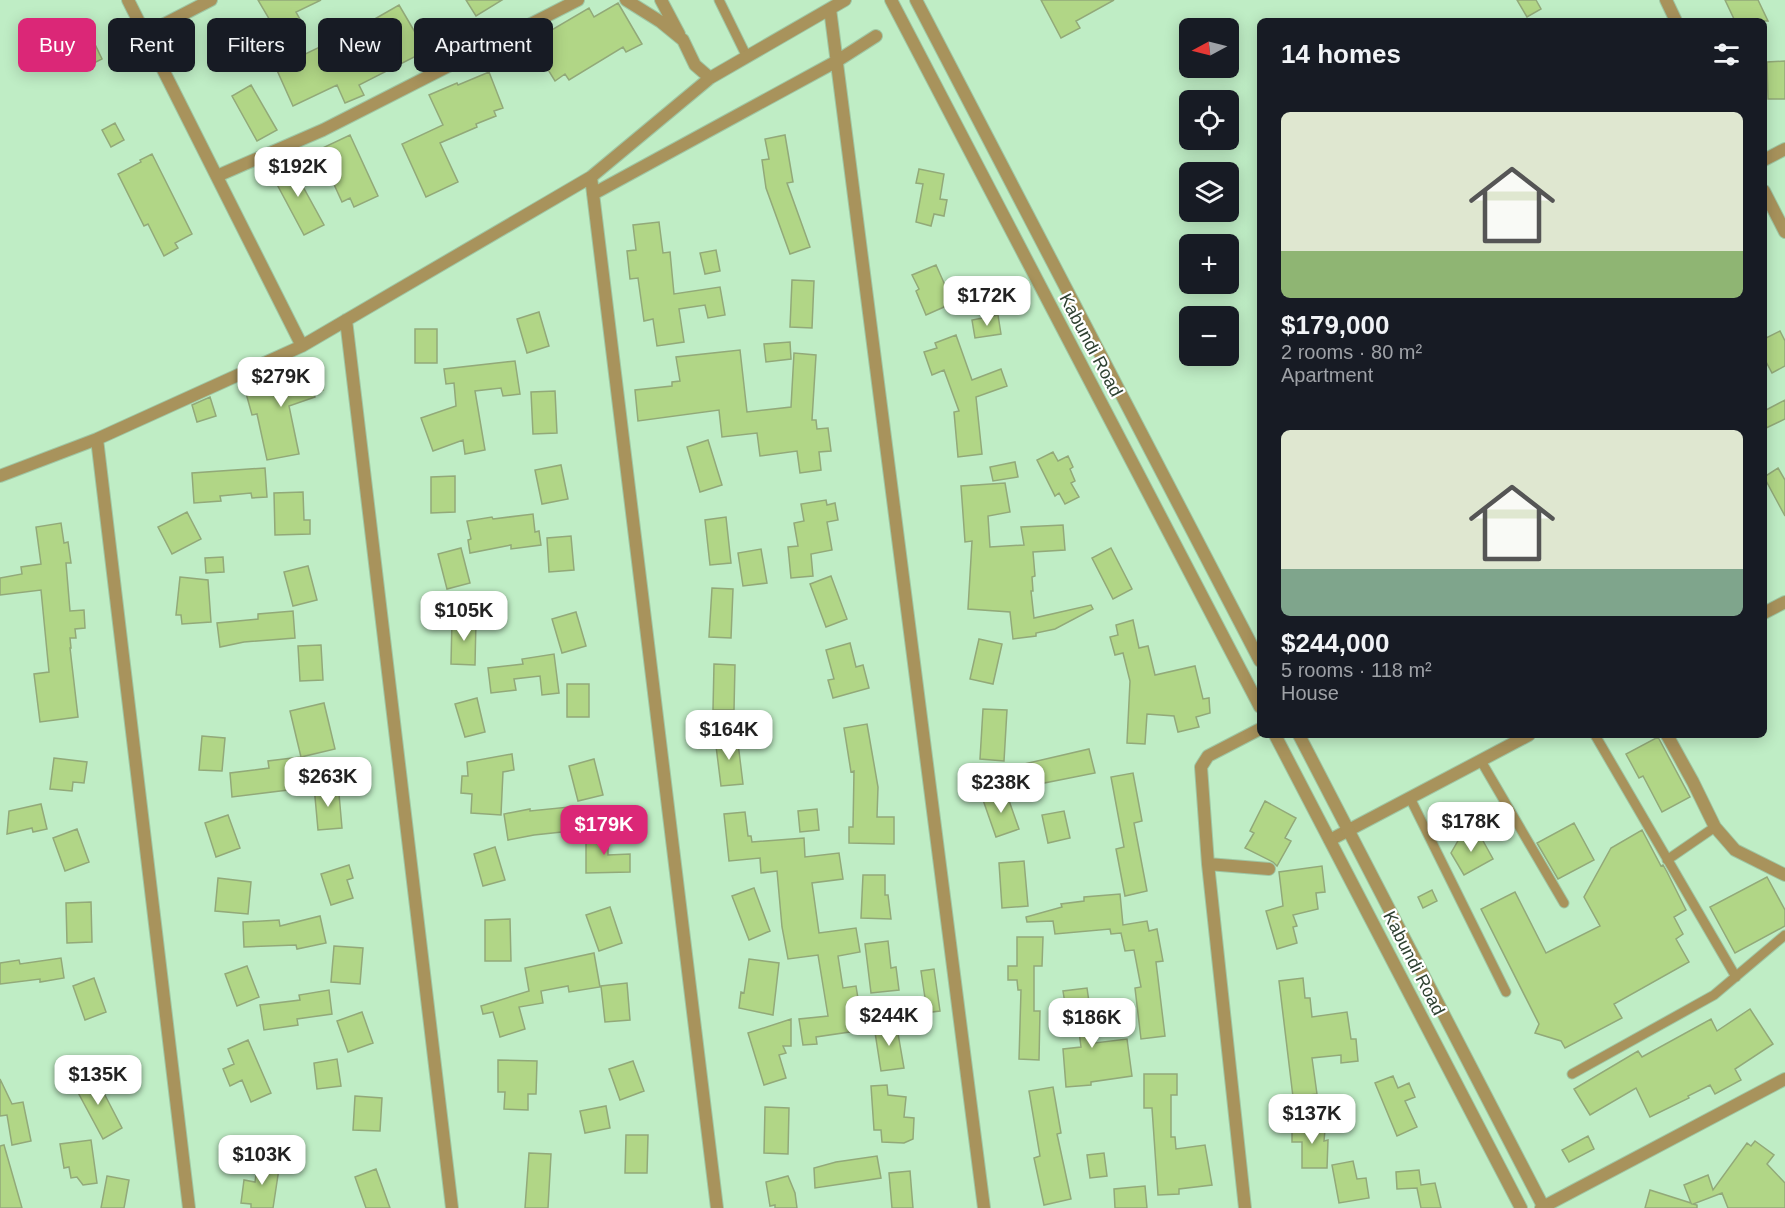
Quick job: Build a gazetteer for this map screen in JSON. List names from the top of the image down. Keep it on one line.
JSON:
{"streets":{"street":["Kabundi Road"]},"north":"left","page":{"map_buttons":["+","−"],"chip":["Buy","Rent","Filters","New","Apartment"],"heading":"14 homes","list":[{"name":"$179,000","note":"2 rooms · 80 m² · Apartment"},{"name":"$244,000","note":"5 rooms · 118 m² · House"}],"price":["$192K","$172K","$279K","$105K","$164K","$263K","$238K","$178K","$179K","$244K","$186K","$135K","$137K","$103K"]}}
